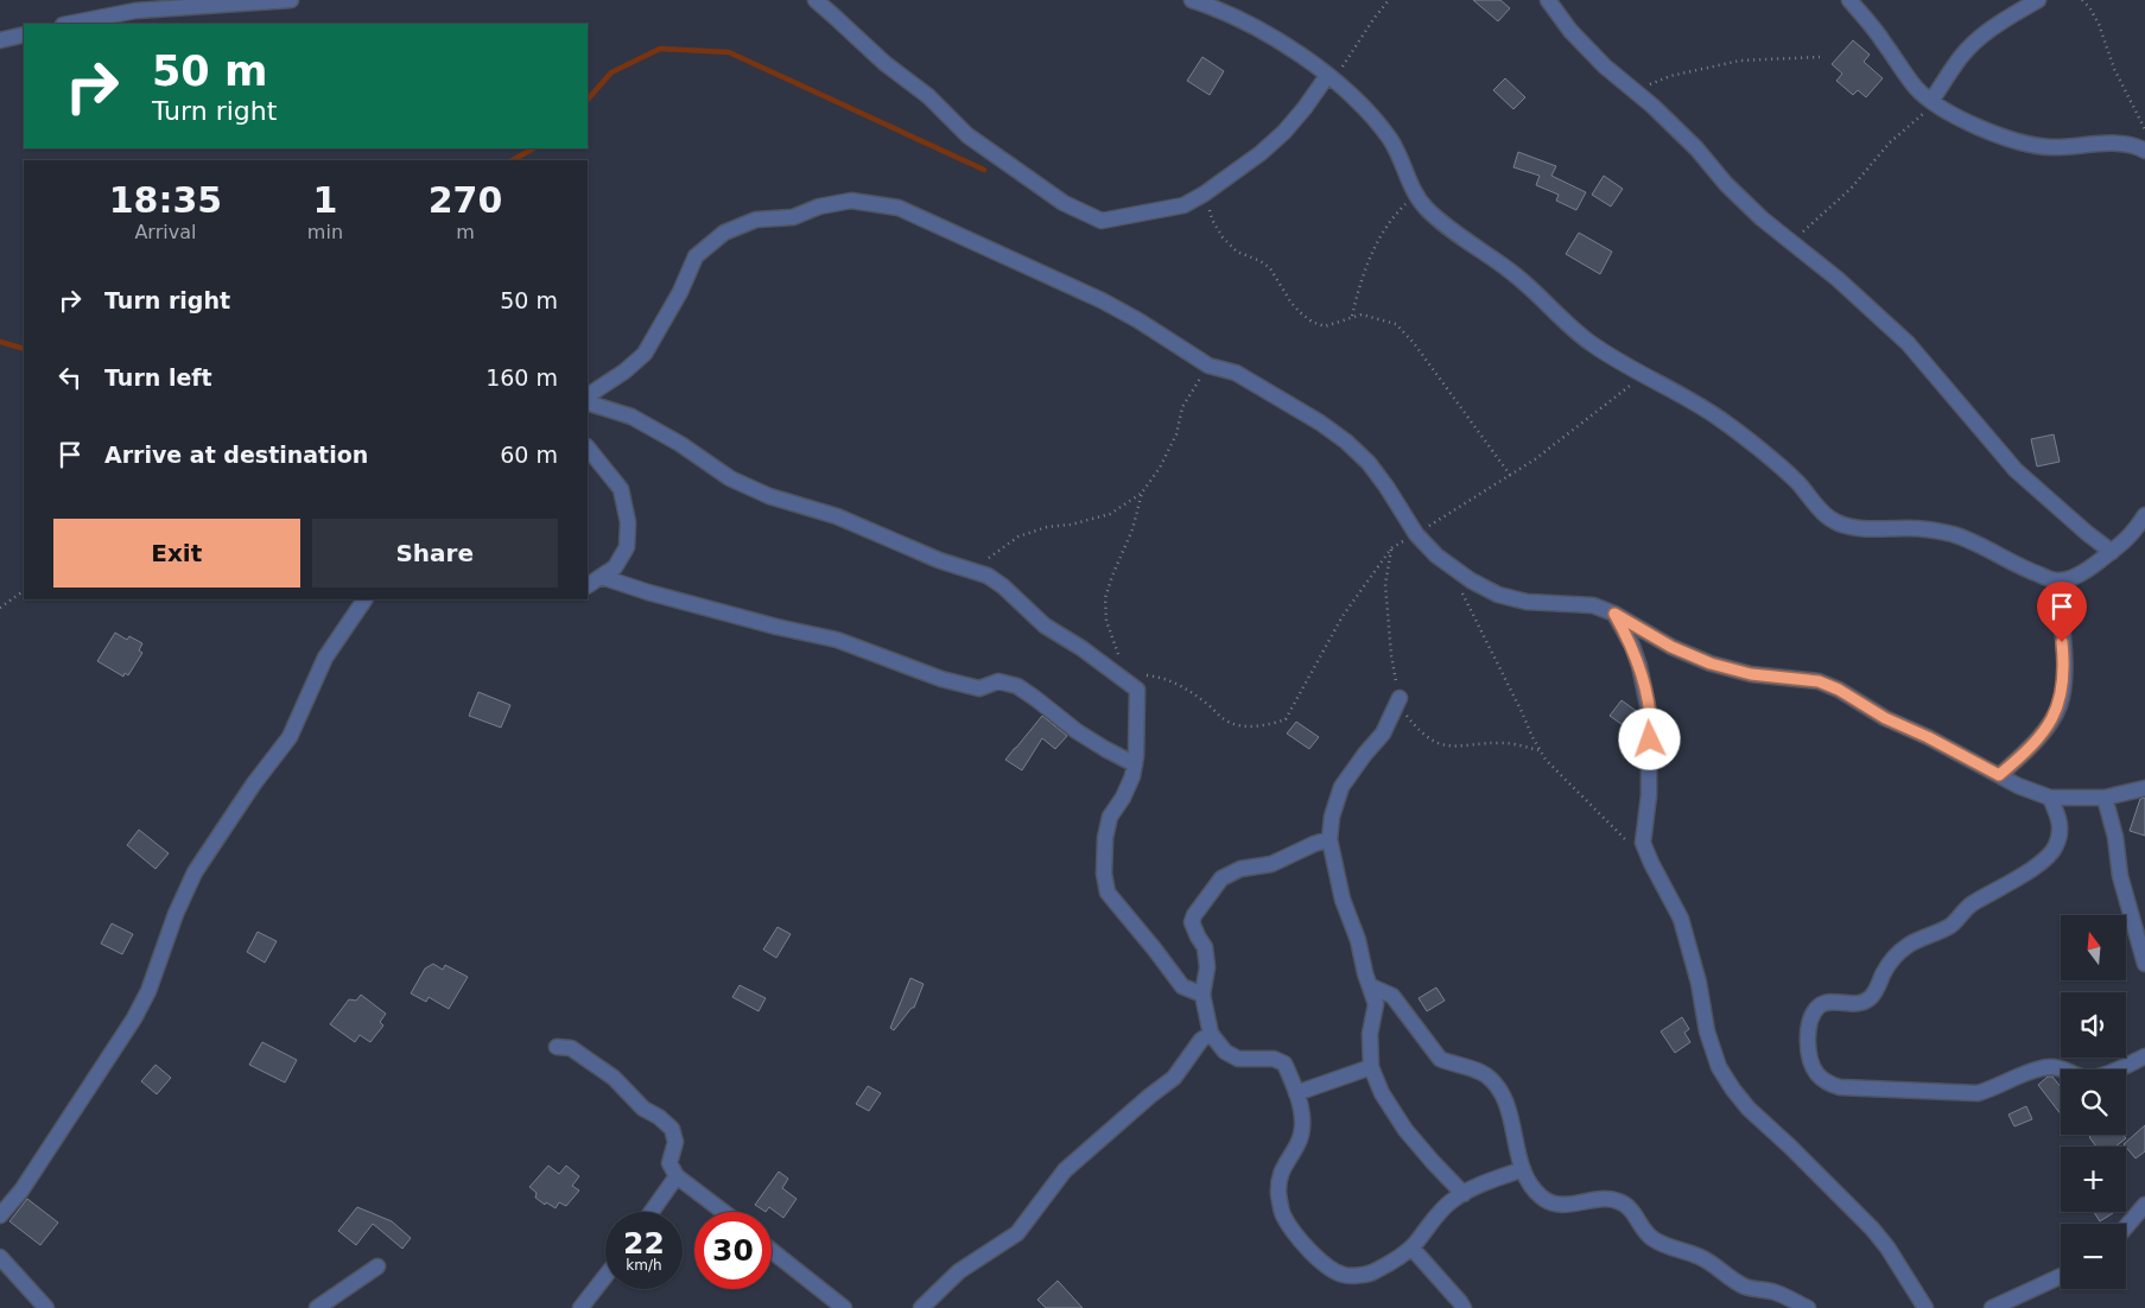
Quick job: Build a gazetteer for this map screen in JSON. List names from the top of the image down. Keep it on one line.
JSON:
{"north":"top","page":{"turn":["50 m","Turn right"],"eta":["18:35","Arrival","1","min","270","m"],"list":[{"name":"Turn right","value":"50 m"},{"name":"Turn left","value":"160 m"},{"name":"Arrive at destination","value":"60 m"}],"buttons":["Exit","Share"],"map_buttons":["+","−"],"speed":"22 km/h","limit":"30"}}
